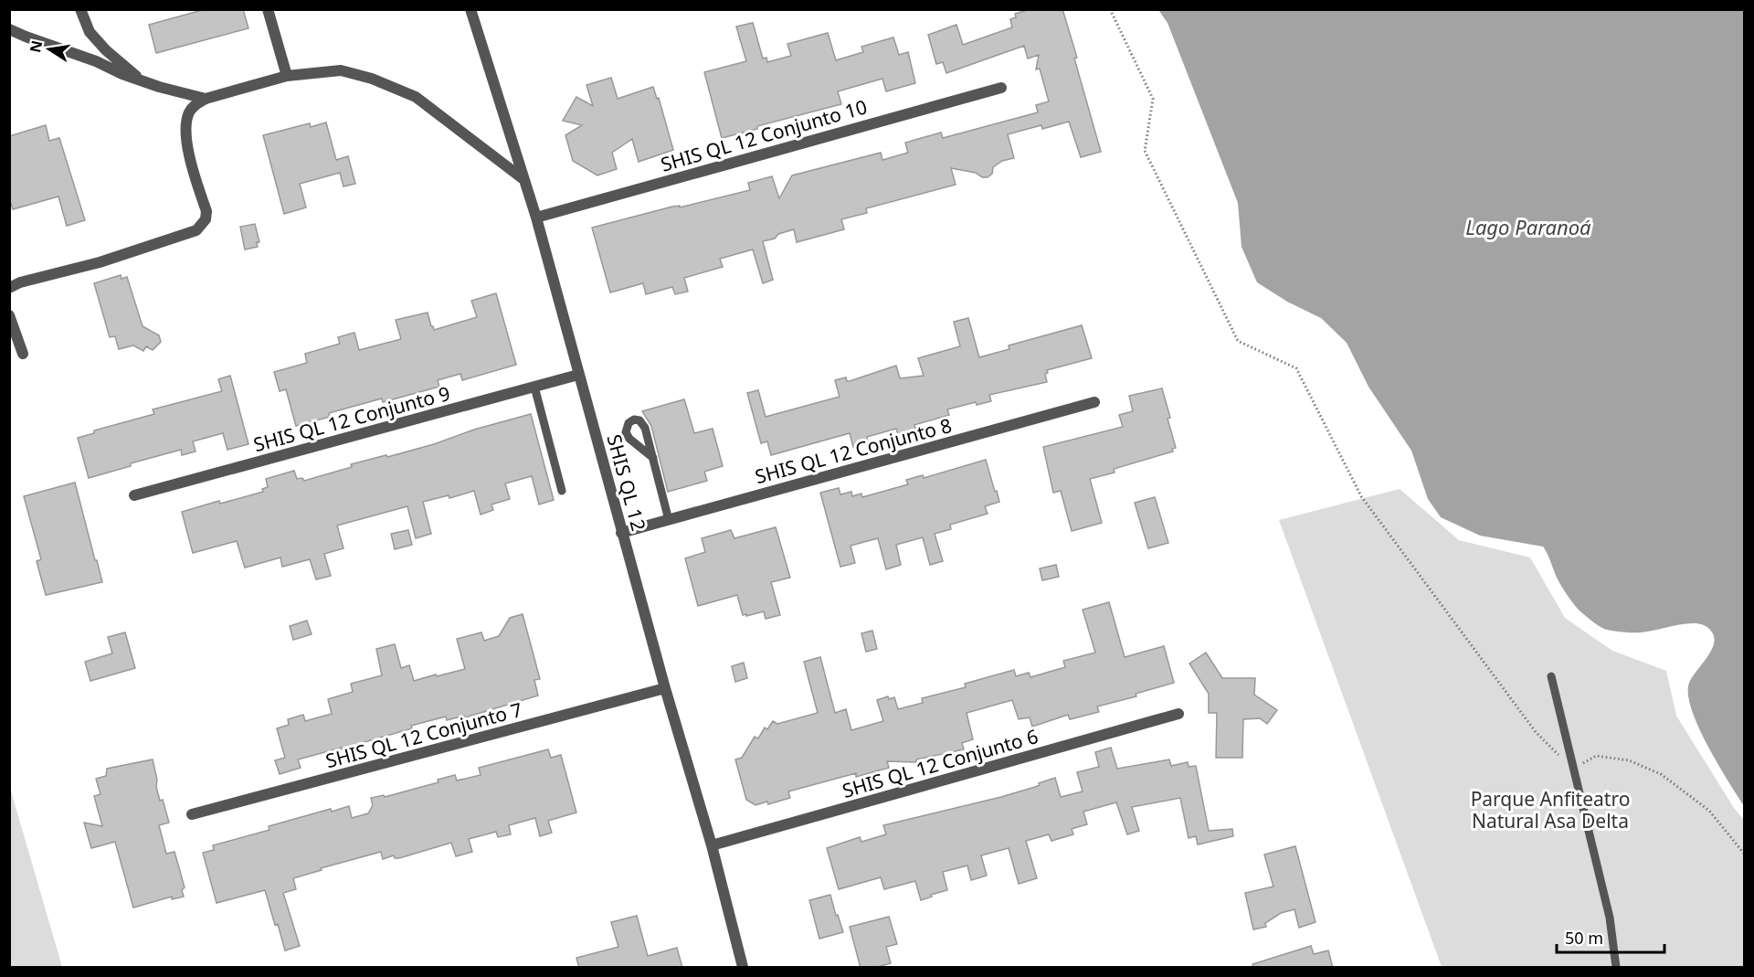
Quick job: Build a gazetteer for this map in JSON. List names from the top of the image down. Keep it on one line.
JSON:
{"streets":{"street":["SHIS QL 12 Conjunto 10","SHIS QL 12 Conjunto 9","SHIS QL 12 Conjunto 8","SHIS QL 12","SHIS QL 12 Conjunto 7","SHIS QL 12 Conjunto 6"]},"crossings":[["SHIS QL 12 Conjunto 10","SHIS QL 12"],["SHIS QL 12 Conjunto 9","SHIS QL 12"],["SHIS QL 12 Conjunto 8","SHIS QL 12"],["SHIS QL 12","SHIS QL 12 Conjunto 7"],["SHIS QL 12","SHIS QL 12 Conjunto 6"]],"water":["Lago Paranoá"],"parks":["Parque Anfiteatro Natural Asa Delta"],"scale_bar":"50 m","north":"left"}
